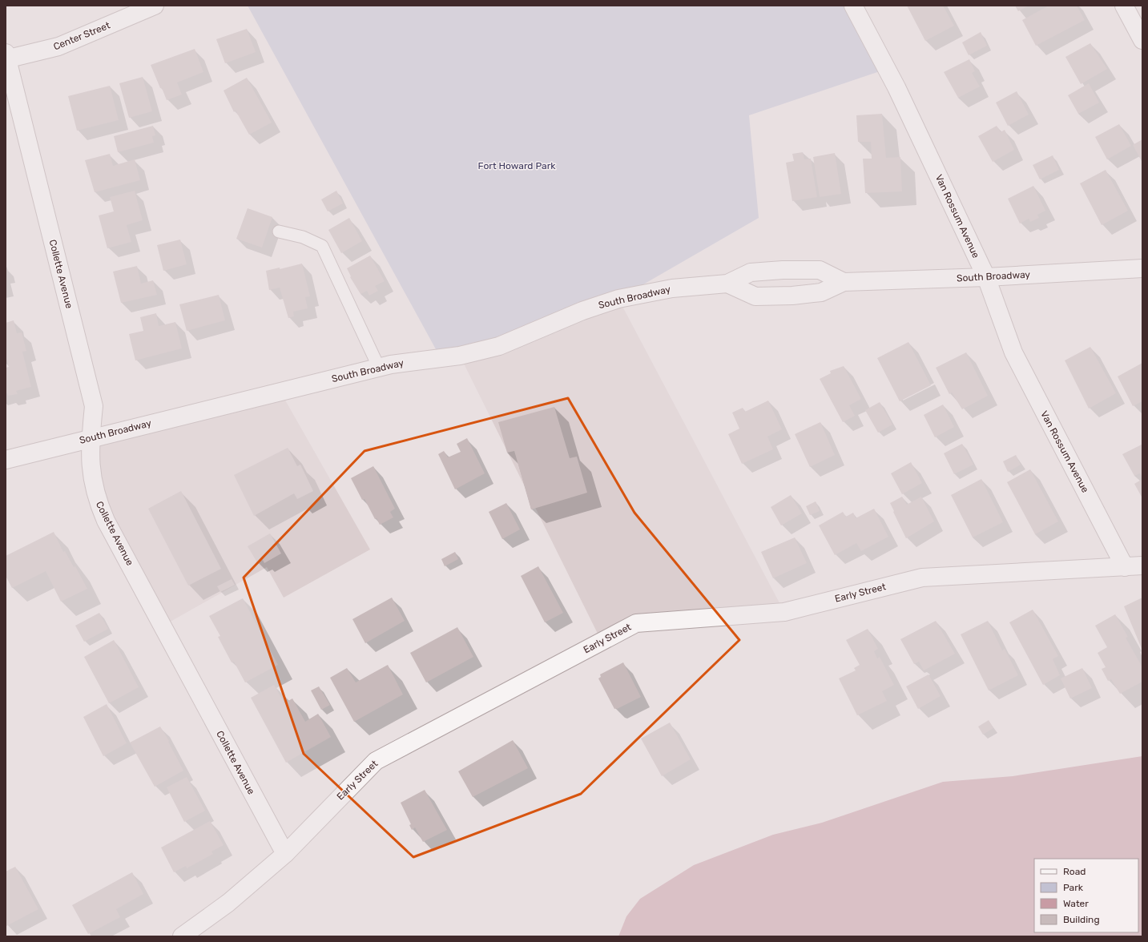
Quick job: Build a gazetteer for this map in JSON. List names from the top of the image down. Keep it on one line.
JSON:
{"streets":{"street":["Center Street","Van Rossum Avenue","Collette Avenue","South Broadway","Early Street"]},"crossings":[["Center Street","Collette Avenue"],["Van Rossum Avenue","South Broadway"],["Van Rossum Avenue","Early Street"],["Collette Avenue","South Broadway"],["Collette Avenue","Early Street"]],"parks":["Fort Howard Park"],"legend":["Road","Park","Water","Building"]}
